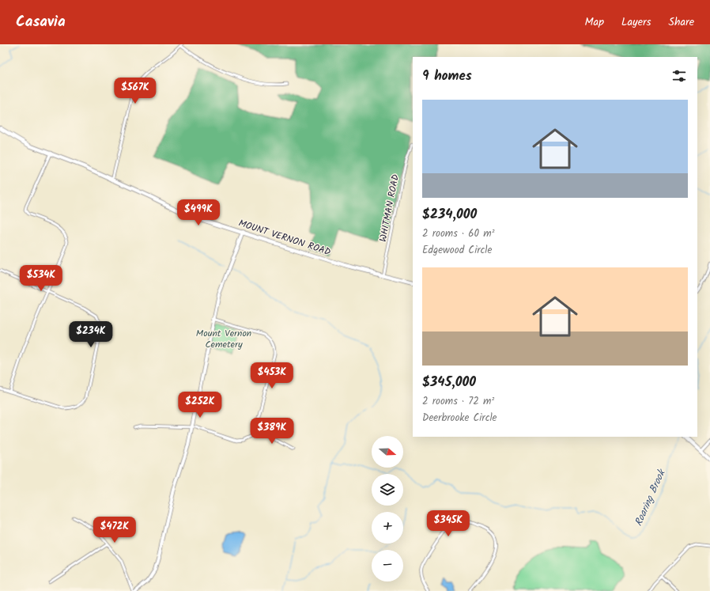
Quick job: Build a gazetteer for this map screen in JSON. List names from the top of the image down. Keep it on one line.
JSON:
{"streets":{"main road":["MOUNT VERNON ROAD"],"street":["WHITMAN ROAD"]},"crossings":[["WHITMAN ROAD","MOUNT VERNON ROAD"]],"water":["Roaring Brook"],"parks":["Mount Vernon Cemetery"],"north":"right","page":{"header":"Casavia","nav":["Map","Layers","Share"],"heading":"9 homes","price":["$567K","$499K","$534K","$234K","$453K","$252K","$389K","$345K","$472K"],"list":[{"name":"$234,000","note":"2 rooms · 60 m² · Edgewood Circle"},{"name":"$345,000","note":"2 rooms · 72 m² · Deerbrooke Circle"}],"map_buttons":["+","−"]}}
